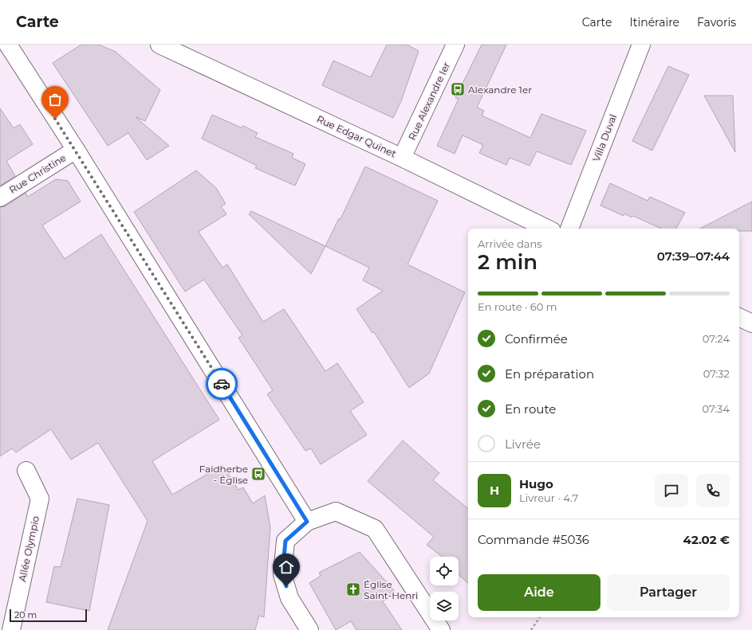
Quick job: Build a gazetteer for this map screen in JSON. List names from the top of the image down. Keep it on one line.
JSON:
{"streets":{"street":["Rue Alexandre Ier","Rue Edgar Quinet","Villa Duval","Rue Christine","Allée Olympio"]},"crossings":[["Rue Alexandre Ier","Rue Edgar Quinet"]],"places":{"bus stop":["Alexandre 1er","Faidherbe - Église"],"church":["Église Saint-Henri"]},"scale_bar":"20 m","page":{"header":"Carte","nav":["Carte","Itinéraire","Favoris"],"heading":["2 min","Arrivée dans","07:39–07:44"],"panel":["Hugo","Livreur · 4.7","Commande #5036","42.02 €"],"bar":"En route · 60 m","list":[["Confirmée","07:24"],["En préparation","07:32"],["En route","07:34"],"Livrée"],"round":"H","buttons":["Aide","Partager"],"scale":"20 m"}}
